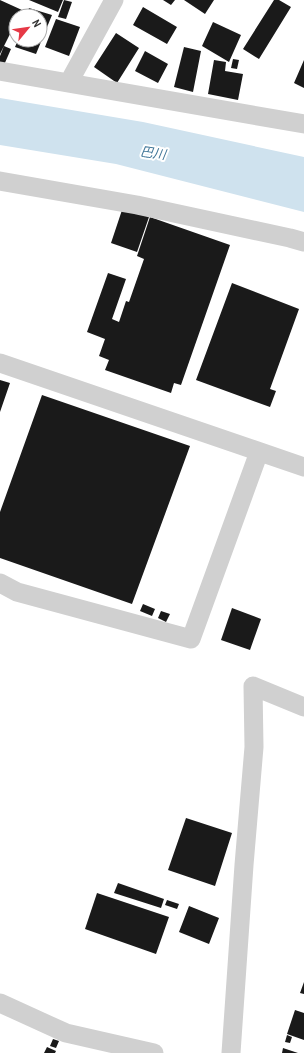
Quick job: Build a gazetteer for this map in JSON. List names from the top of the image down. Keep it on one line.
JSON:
{"water":["巴川"],"north":"top right"}
